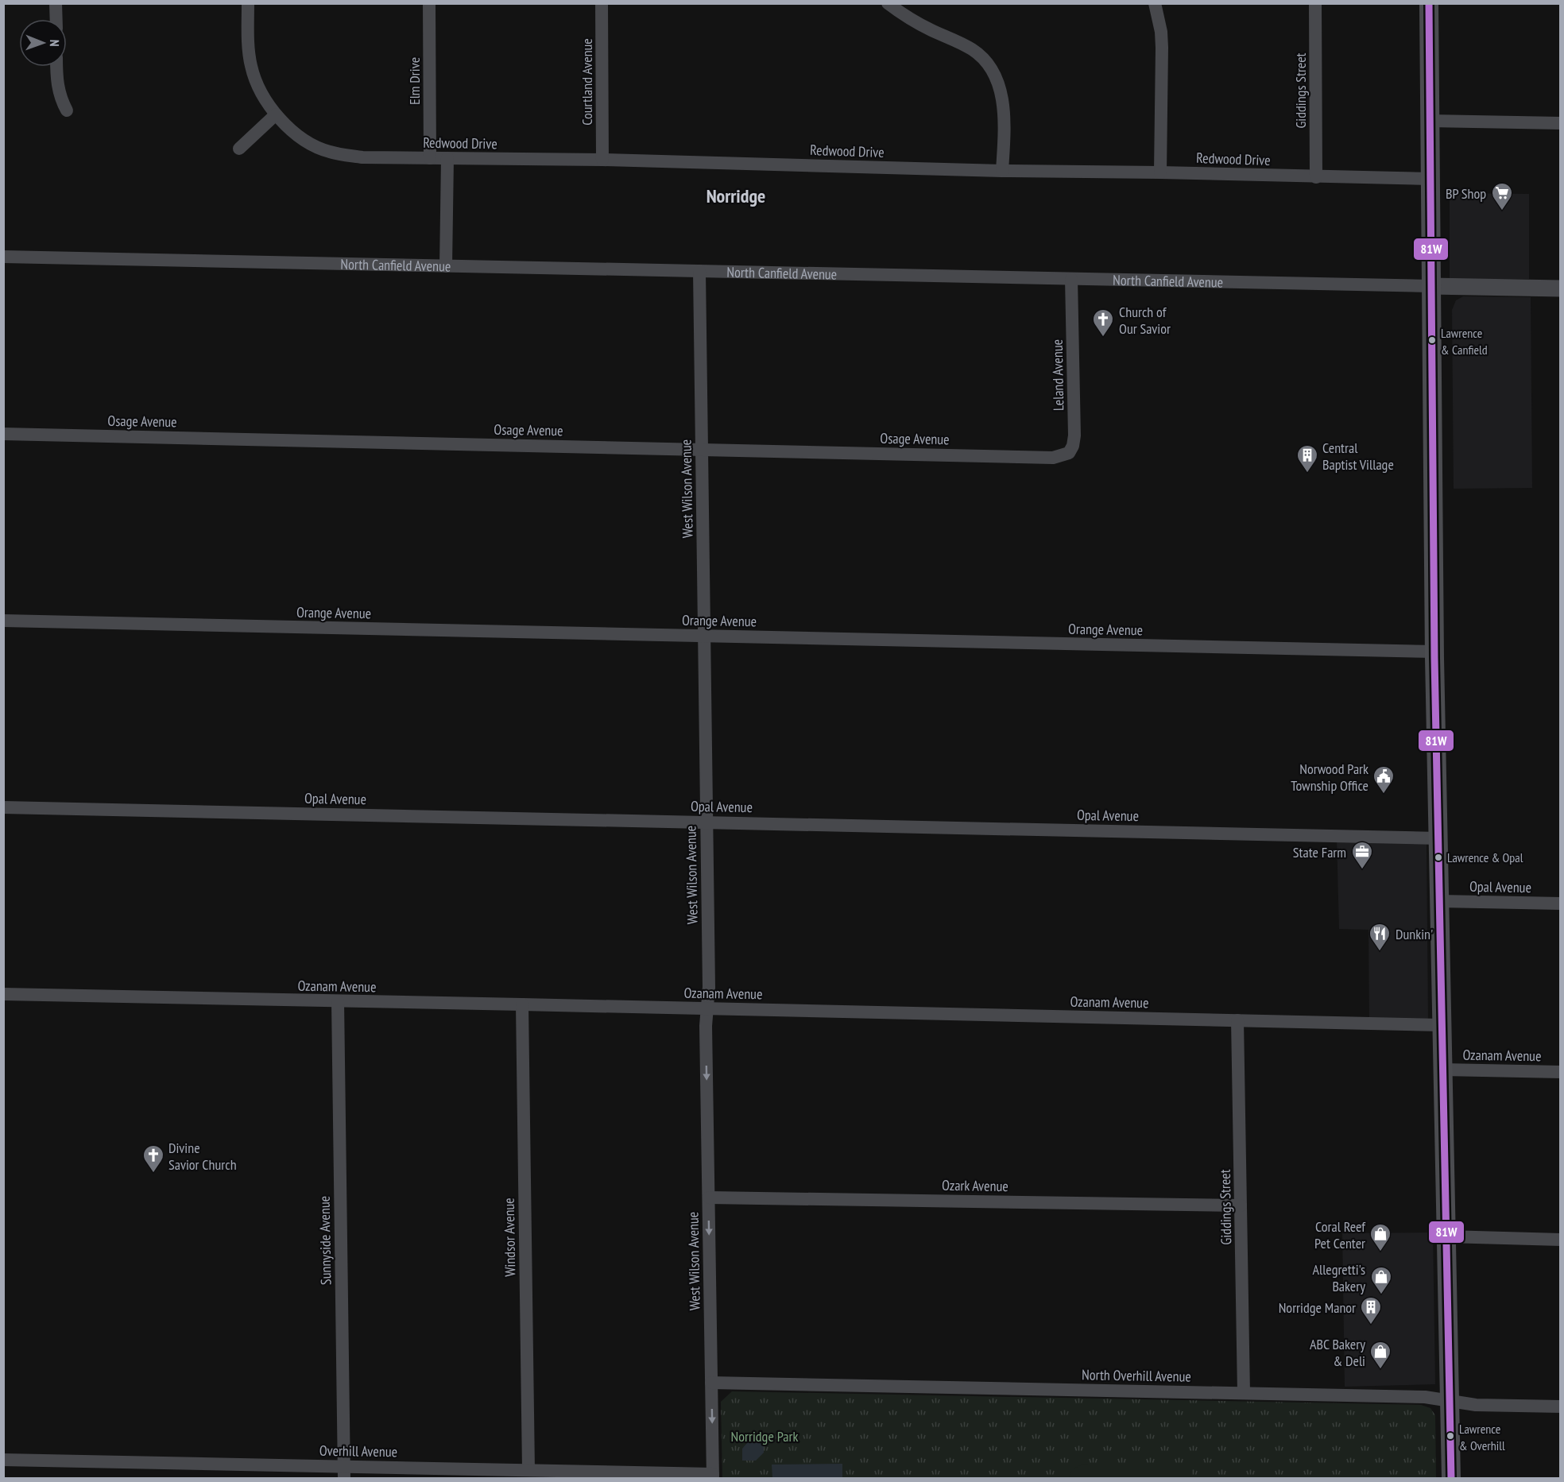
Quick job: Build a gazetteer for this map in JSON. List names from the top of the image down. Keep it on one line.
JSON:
{"streets":{"street":["Elm Drive","Courtland Avenue","Giddings Street","Redwood Drive","North Canfield Avenue","Leland Avenue","Osage Avenue","West Wilson Avenue","Orange Avenue","Opal Avenue","Ozanam Avenue","Ozark Avenue","Windsor Avenue","Sunnyside Avenue","North Overhill Avenue","Overhill Avenue"]},"crossings":[["Elm Drive","Redwood Drive"],["Courtland Avenue","Redwood Drive"],["Giddings Street","Redwood Drive"],["Giddings Street","Ozanam Avenue"],["Giddings Street","Ozark Avenue"],["Giddings Street","North Overhill Avenue"],["North Canfield Avenue","Leland Avenue"],["North Canfield Avenue","West Wilson Avenue"],["Leland Avenue","Osage Avenue"],["Osage Avenue","West Wilson Avenue"],["West Wilson Avenue","Orange Avenue"],["West Wilson Avenue","Opal Avenue"],["West Wilson Avenue","Ozanam Avenue"],["West Wilson Avenue","Ozark Avenue"],["West Wilson Avenue","North Overhill Avenue"],["West Wilson Avenue","Overhill Avenue"],["Ozanam Avenue","Windsor Avenue"],["Ozanam Avenue","Sunnyside Avenue"],["Windsor Avenue","Overhill Avenue"],["Sunnyside Avenue","Overhill Avenue"]],"one_way":["West Wilson Avenue"],"districts":["Norridge"],"parks":["Norridge Park"],"places":{"supermarket":["BP Shop"],"church":["Church of Our Savior","Divine Savior Church"],"other":["Lawrence & Canfield","Lawrence & Opal","Lawrence & Overhill"],"building":["Central Baptist Village","Norridge Manor"],"public building":["Norwood Park Township Office"],"office":["State Farm"],"restaurant":["Dunkin'"],"shop":["Coral Reef Pet Center","Allegretti's Bakery","ABC Bakery & Deli"]},"lines":["transit line 81W"],"north":"right"}
